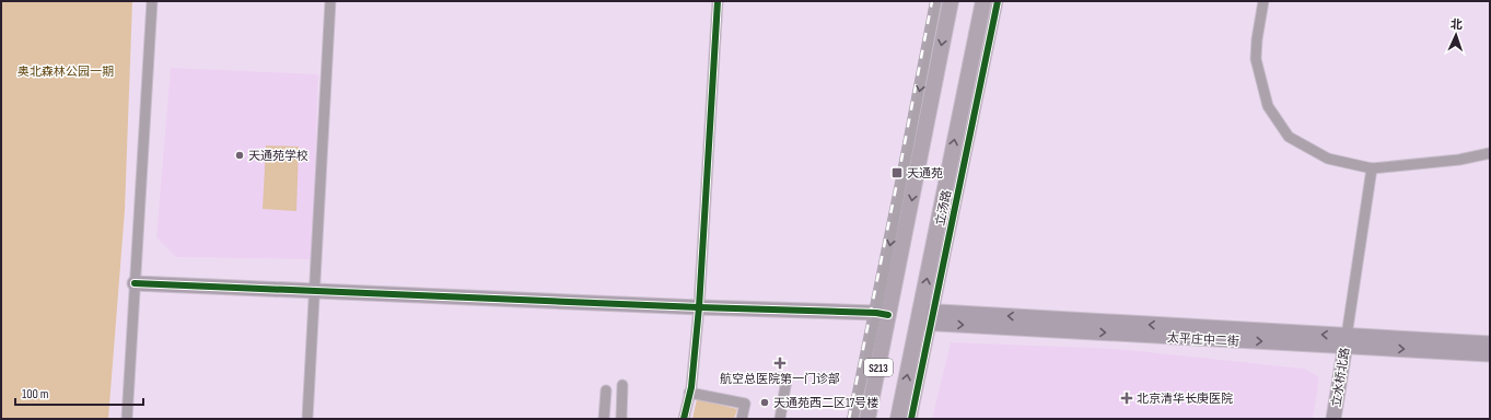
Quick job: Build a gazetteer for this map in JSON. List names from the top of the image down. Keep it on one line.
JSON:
{"streets":{"main road":["立汤路","S213"],"street":["太平庄中二街","立水桥北路"]},"crossings":[["立汤路","太平庄中二街"],["太平庄中二街","立水桥北路"]],"parks":["奥北森林公园一期"],"places":{"other":["天通苑学校","天通苑西二区17号楼"],"transit":["天通苑"],"health":["航空总医院第一门诊部","北京清华长庚医院"]},"scale_bar":"100 m","north":"top"}
